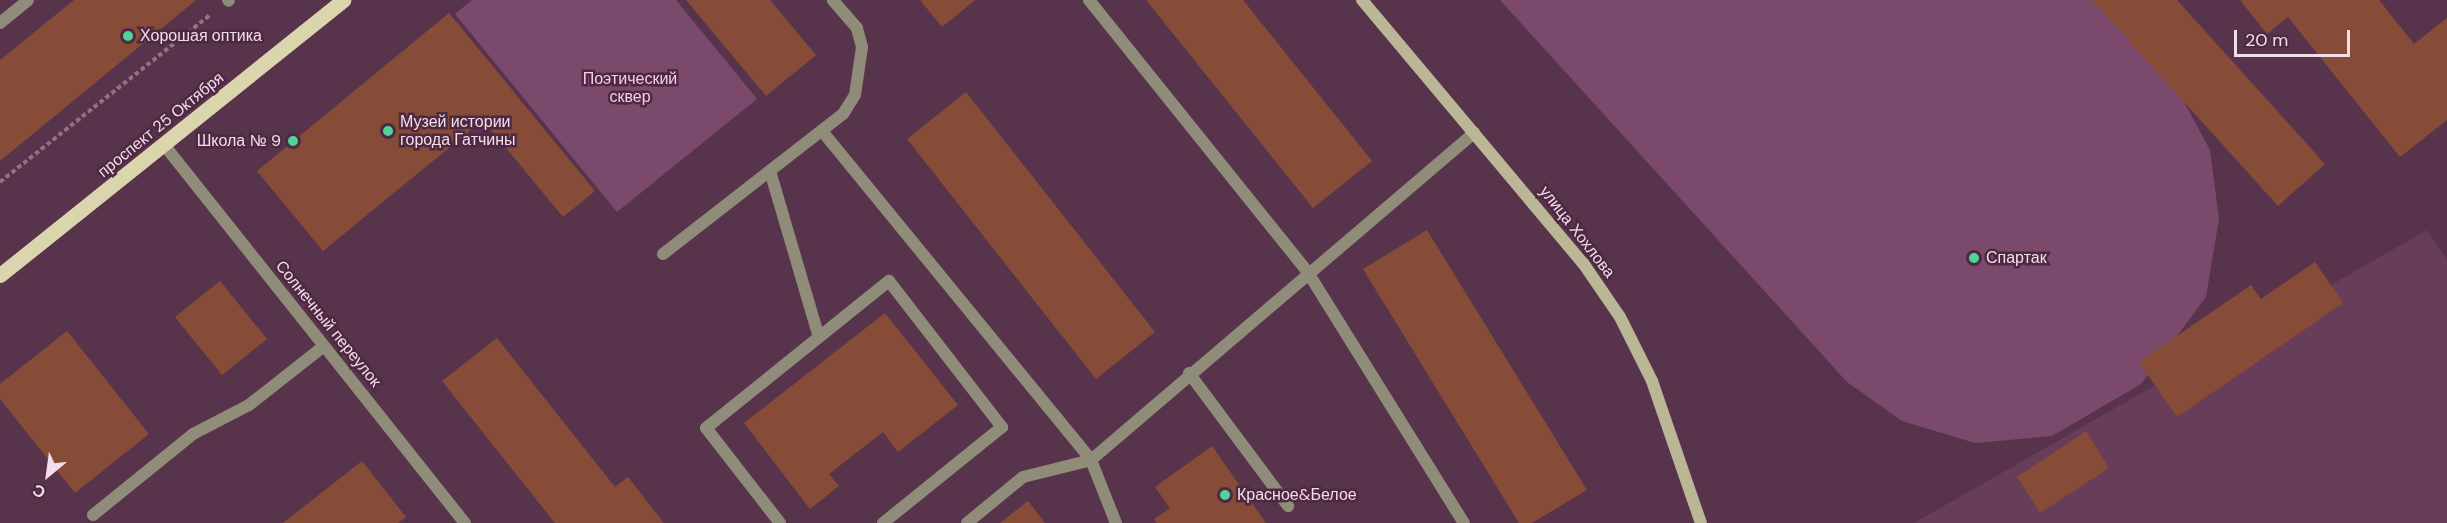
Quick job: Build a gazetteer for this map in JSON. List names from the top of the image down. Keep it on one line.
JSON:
{"streets":{"main road":["проспект 25 Октября"],"street":["улица Хохлова","Солнечный переулок"]},"crossings":[["проспект 25 Октября","Солнечный переулок"]],"parks":["Поэтический сквер"],"places":["Хорошая оптика","Музей истории города Гатчины","Школа № 9","Спартак","Красное&Белое"],"scale_bar":"20 m","north":"bottom left"}
